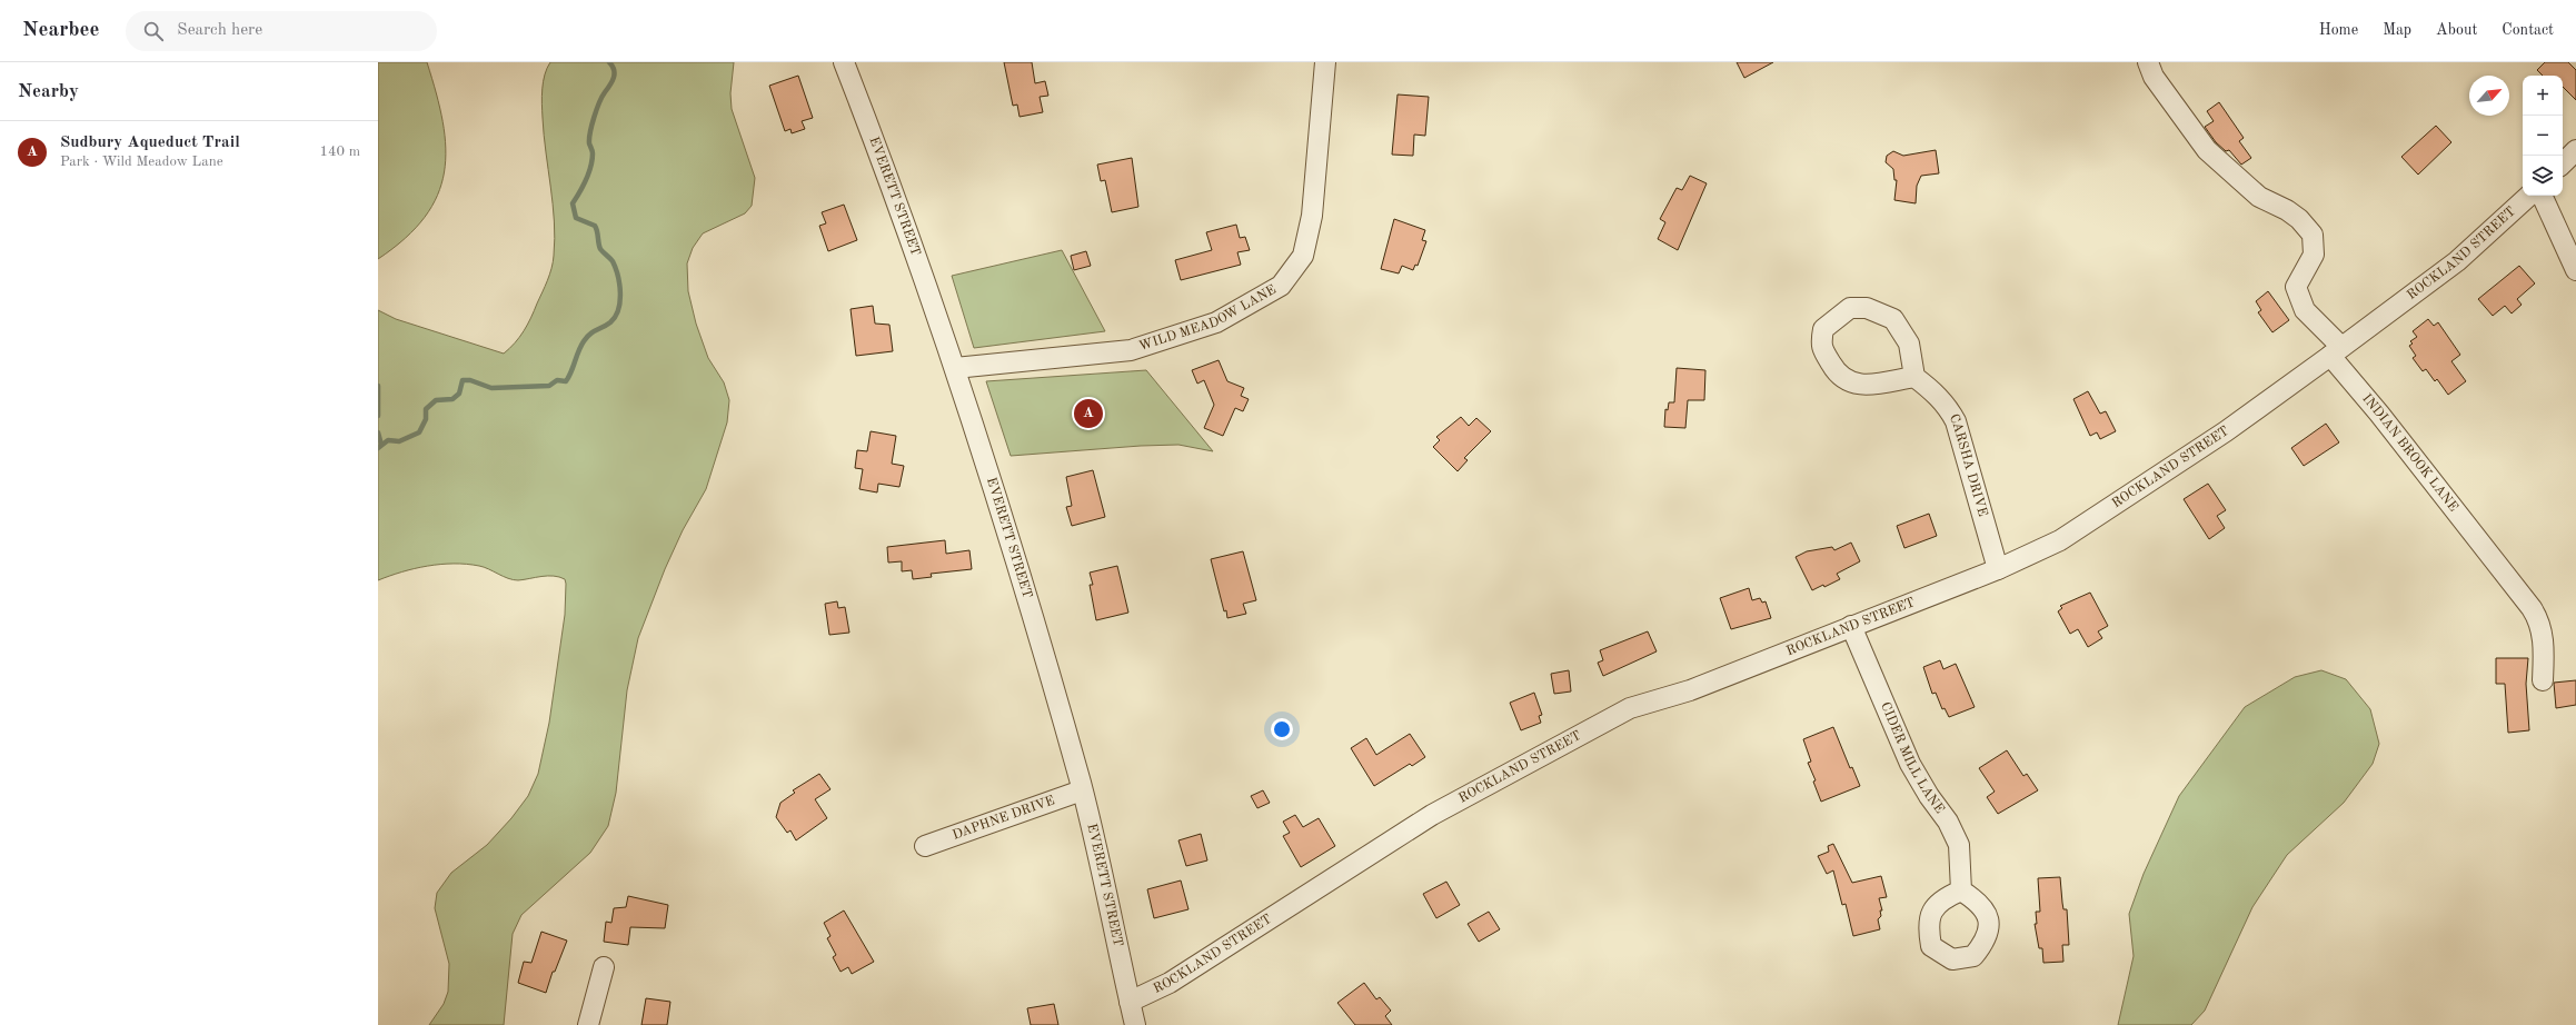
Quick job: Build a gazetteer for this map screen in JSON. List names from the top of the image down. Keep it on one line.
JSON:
{"streets":{"street":["EVERETT STREET","ROCKLAND STREET","WILD MEADOW LANE","INDIAN BROOK LANE","CARSHA DRIVE","CIDER MILL LANE","DAPHNE DRIVE"]},"crossings":[["EVERETT STREET","ROCKLAND STREET"],["EVERETT STREET","WILD MEADOW LANE"],["EVERETT STREET","DAPHNE DRIVE"],["ROCKLAND STREET","INDIAN BROOK LANE"],["ROCKLAND STREET","CARSHA DRIVE"],["ROCKLAND STREET","CIDER MILL LANE"]],"north":"top right","page":{"header":"Nearbee","search":"Search here","nav":["Home","Map","About","Contact"],"heading":"Nearby","map_buttons":["+","−"],"list":[{"mark":"A","name":"Sudbury Aqueduct Trail","note":"Park · Wild Meadow Lane","value":"140 m"}],"pins":"A"}}
